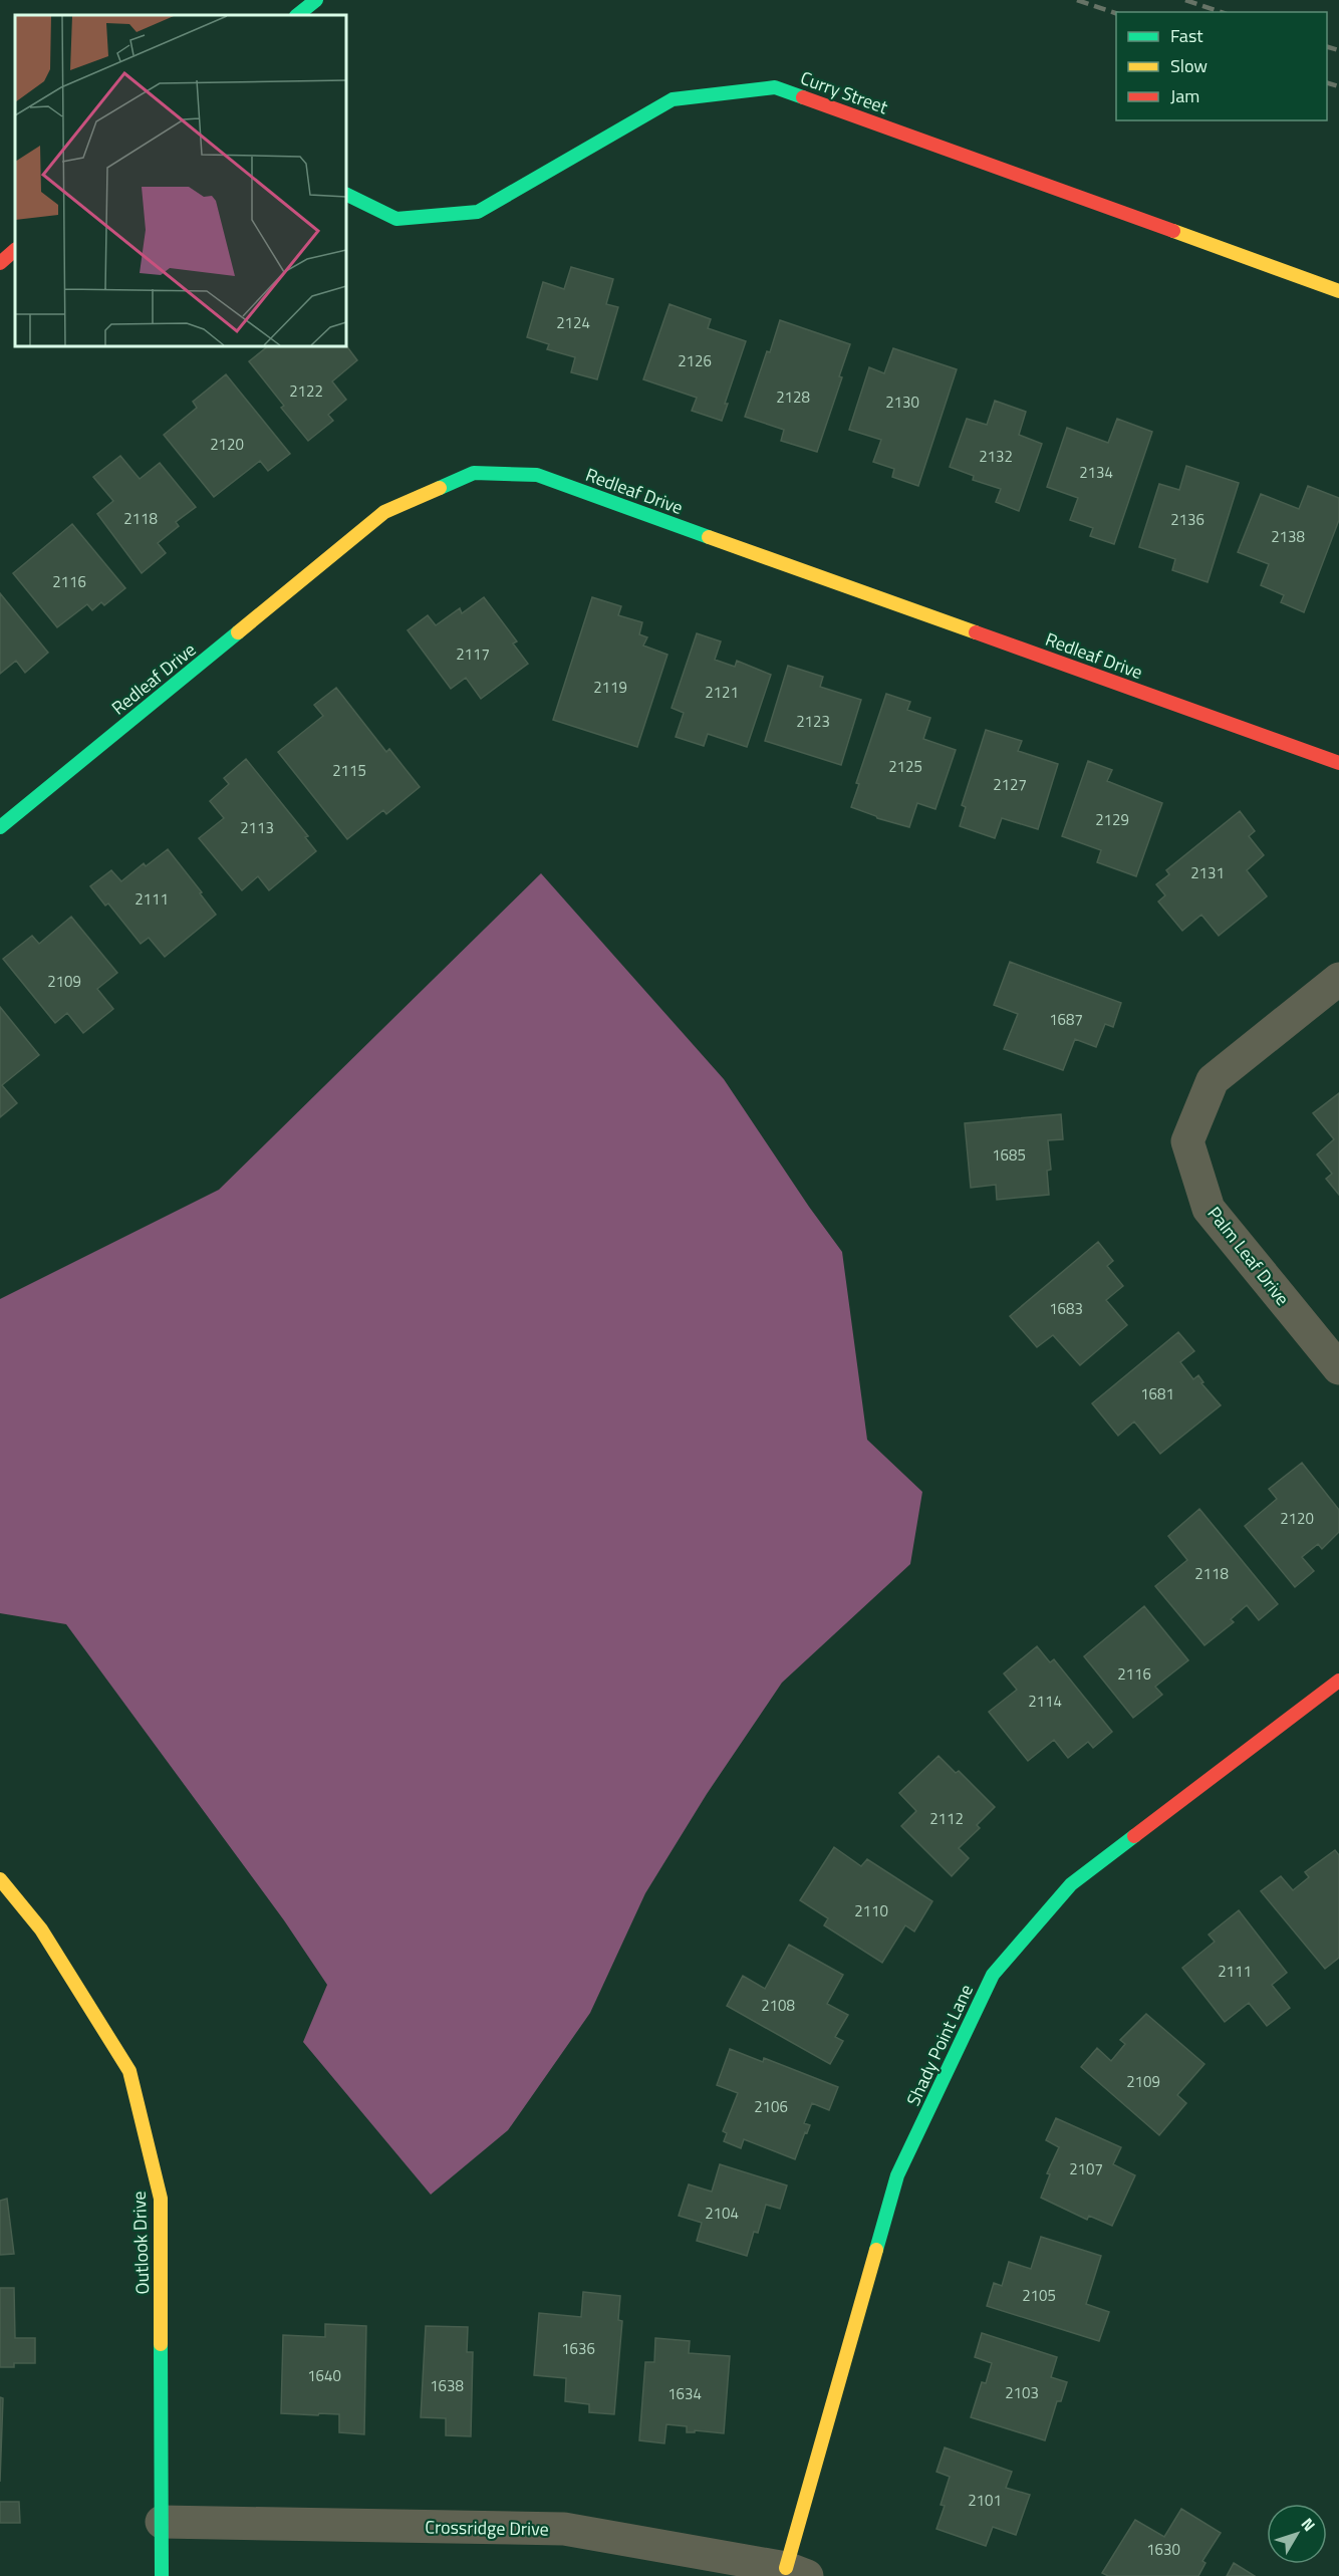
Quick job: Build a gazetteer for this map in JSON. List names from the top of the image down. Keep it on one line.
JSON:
{"streets":{"street":["Curry Street","Redleaf Drive","Palm Leaf Drive","Shady Point Lane","Outlook Drive","Crossridge Drive"]},"crossings":[["Shady Point Lane","Crossridge Drive"],["Outlook Drive","Crossridge Drive"]],"house_numbers":["2124","2126","2122","2128","2130","2120","2132","2134","2118","2136","2138","2116","2117","2119","2121","2123","2125","2115","2127","2129","2113","2131","2111","2109","1687","1685","1683","1681","2120","2118","2116","2114","2112","2110","2111","2108","2109","2106","2107","2104","2105","1636","1640","1638","2103","1634","2101","1630"],"legend":["Fast","Slow","Jam"],"north":"top right"}
